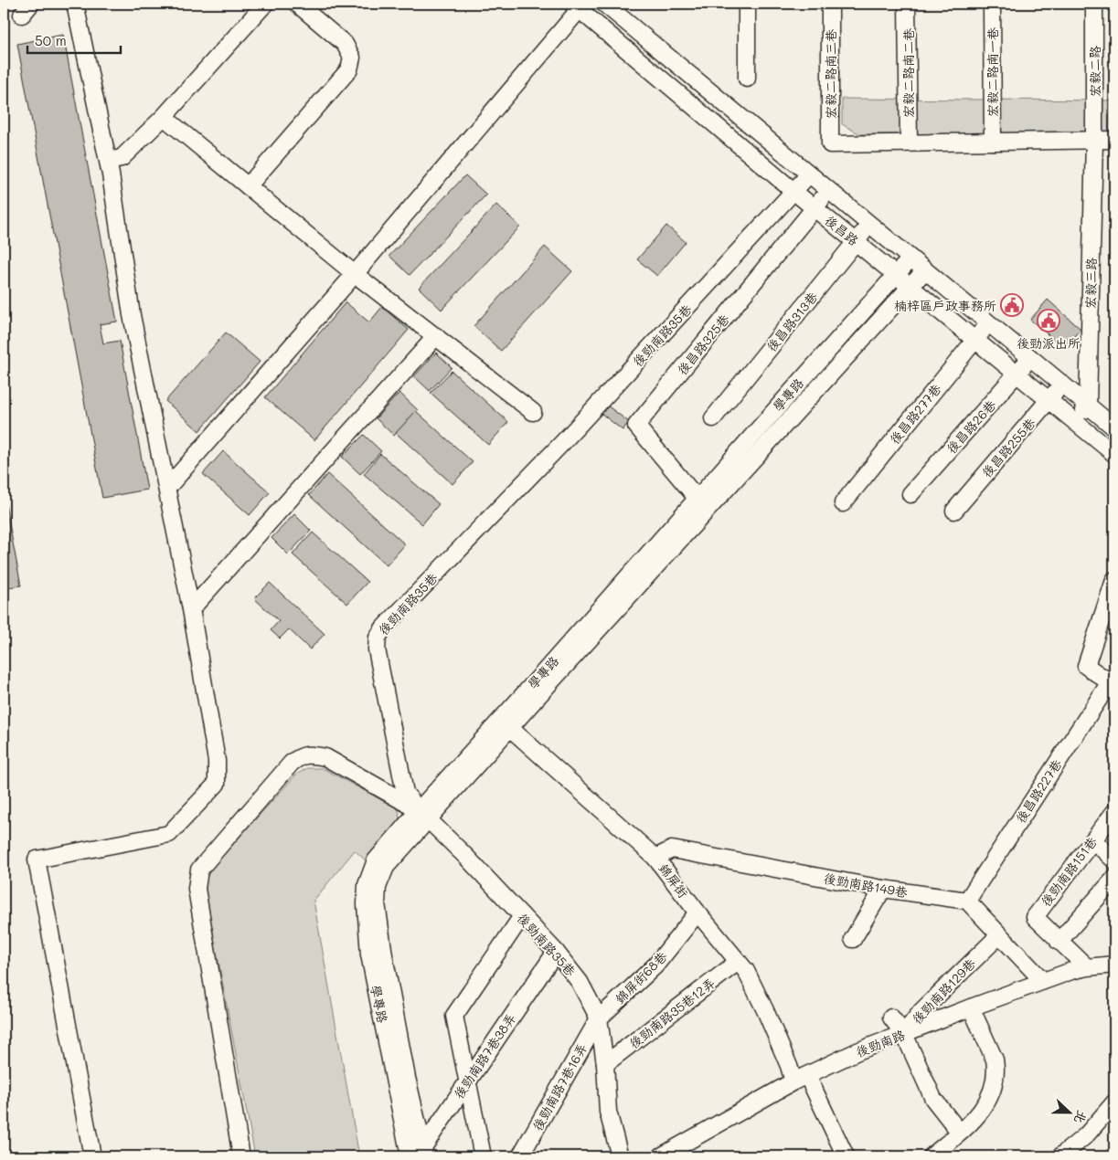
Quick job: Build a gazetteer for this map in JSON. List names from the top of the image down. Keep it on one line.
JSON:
{"streets":{"street":["宏毅二路","宏毅二路南一巷","宏毅二路南二巷","宏毅二路南三巷","後昌路","宏毅三路","後昌路313巷","後勁南路35巷","後昌路325巷","學專路","後昌路277巷","後昌路26巷","後昌路255巷","後昌路227巷","後勁南路151巷","錦屏街","後勁南路149巷","錦屏街68巷","後勁南路129巷","後勁南路35巷12弄","後勁南路","後勁南路7巷38弄","後勁南路7巷16弄"]},"crossings":[["宏毅二路","宏毅三路"],["宏毅二路南二巷","宏毅二路南三巷"],["後昌路","宏毅三路"],["後昌路","後昌路313巷"],["後昌路","後勁南路35巷"],["後昌路","後昌路325巷"],["後昌路","學專路"],["後昌路","後昌路277巷"],["後昌路","後昌路26巷"],["後昌路","後昌路255巷"],["後勁南路35巷","學專路"],["後勁南路35巷","錦屏街68巷"],["後勁南路35巷","後勁南路35巷12弄"],["後勁南路35巷","後勁南路7巷38弄"],["後勁南路35巷","後勁南路7巷16弄"],["後昌路325巷","學專路"],["學專路","錦屏街"],["學專路","後勁南路7巷38弄"],["後昌路227巷","後勁南路149巷"],["後勁南路151巷","後勁南路"],["錦屏街","後勁南路149巷"],["錦屏街","錦屏街68巷"],["錦屏街","後勁南路35巷12弄"],["錦屏街","後勁南路"],["錦屏街68巷","後勁南路7巷16弄"],["後勁南路129巷","後勁南路"]],"places":{"public building":["楠梓區戶政事務所","後勁派出所"]},"scale_bar":"50 m","north":"right"}
